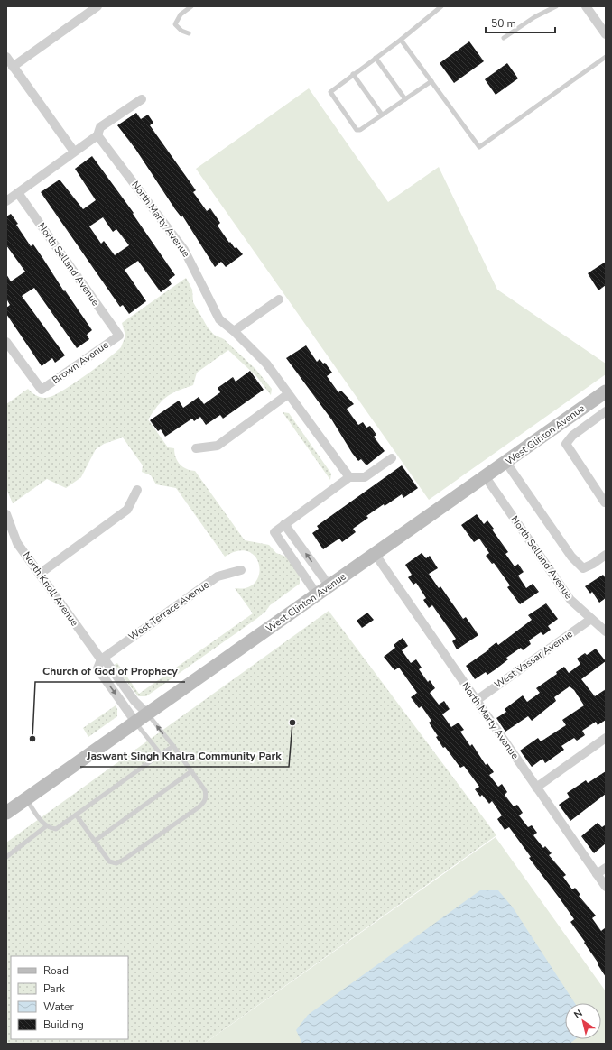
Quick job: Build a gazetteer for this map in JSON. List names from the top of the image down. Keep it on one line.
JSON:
{"streets":{"main road":["West Clinton Avenue"],"street":["North Marty Avenue","North Selland Avenue","Brown Avenue","North Knoll Avenue","West Terrace Avenue","West Vassar Avenue"]},"crossings":[["North Marty Avenue","West Clinton Avenue"],["North Marty Avenue","West Vassar Avenue"],["North Selland Avenue","Brown Avenue"],["North Selland Avenue","West Clinton Avenue"],["North Selland Avenue","West Vassar Avenue"],["West Clinton Avenue","North Knoll Avenue"],["North Knoll Avenue","West Terrace Avenue"]],"places":["Jaswant Singh Khalra Community Park","Church of God of Prophecy"],"legend":["Road","Park","Water","Building"],"scale_bar":"50 m","north":"top left"}
